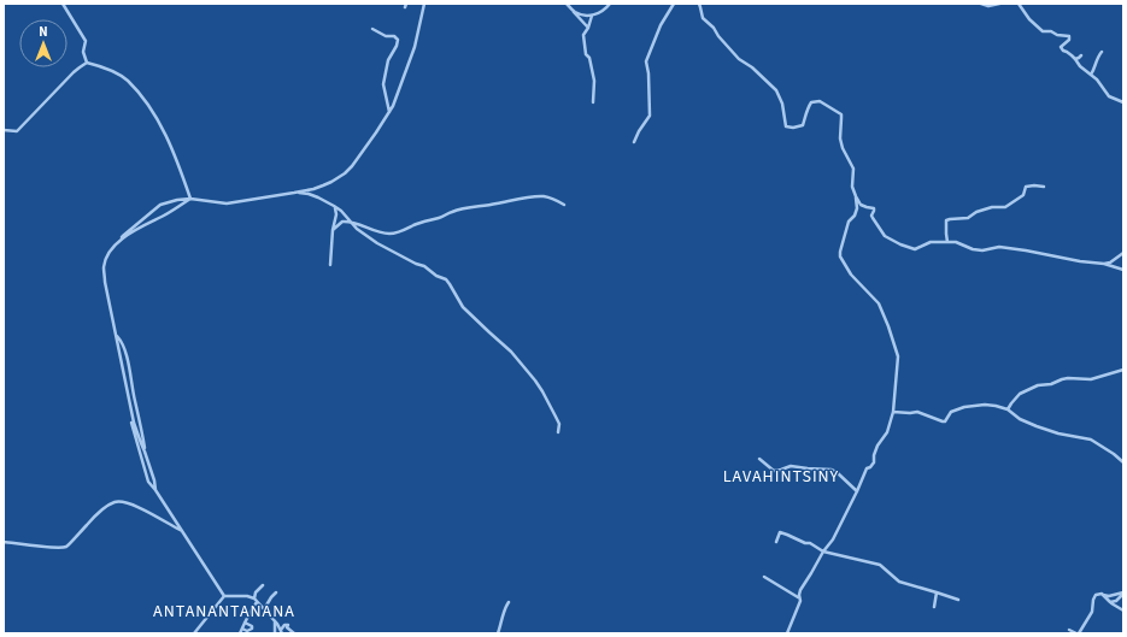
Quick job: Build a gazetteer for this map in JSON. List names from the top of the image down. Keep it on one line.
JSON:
{"districts":["LAVAHINTSINY","ANTANANTANANA"],"north":"top"}
